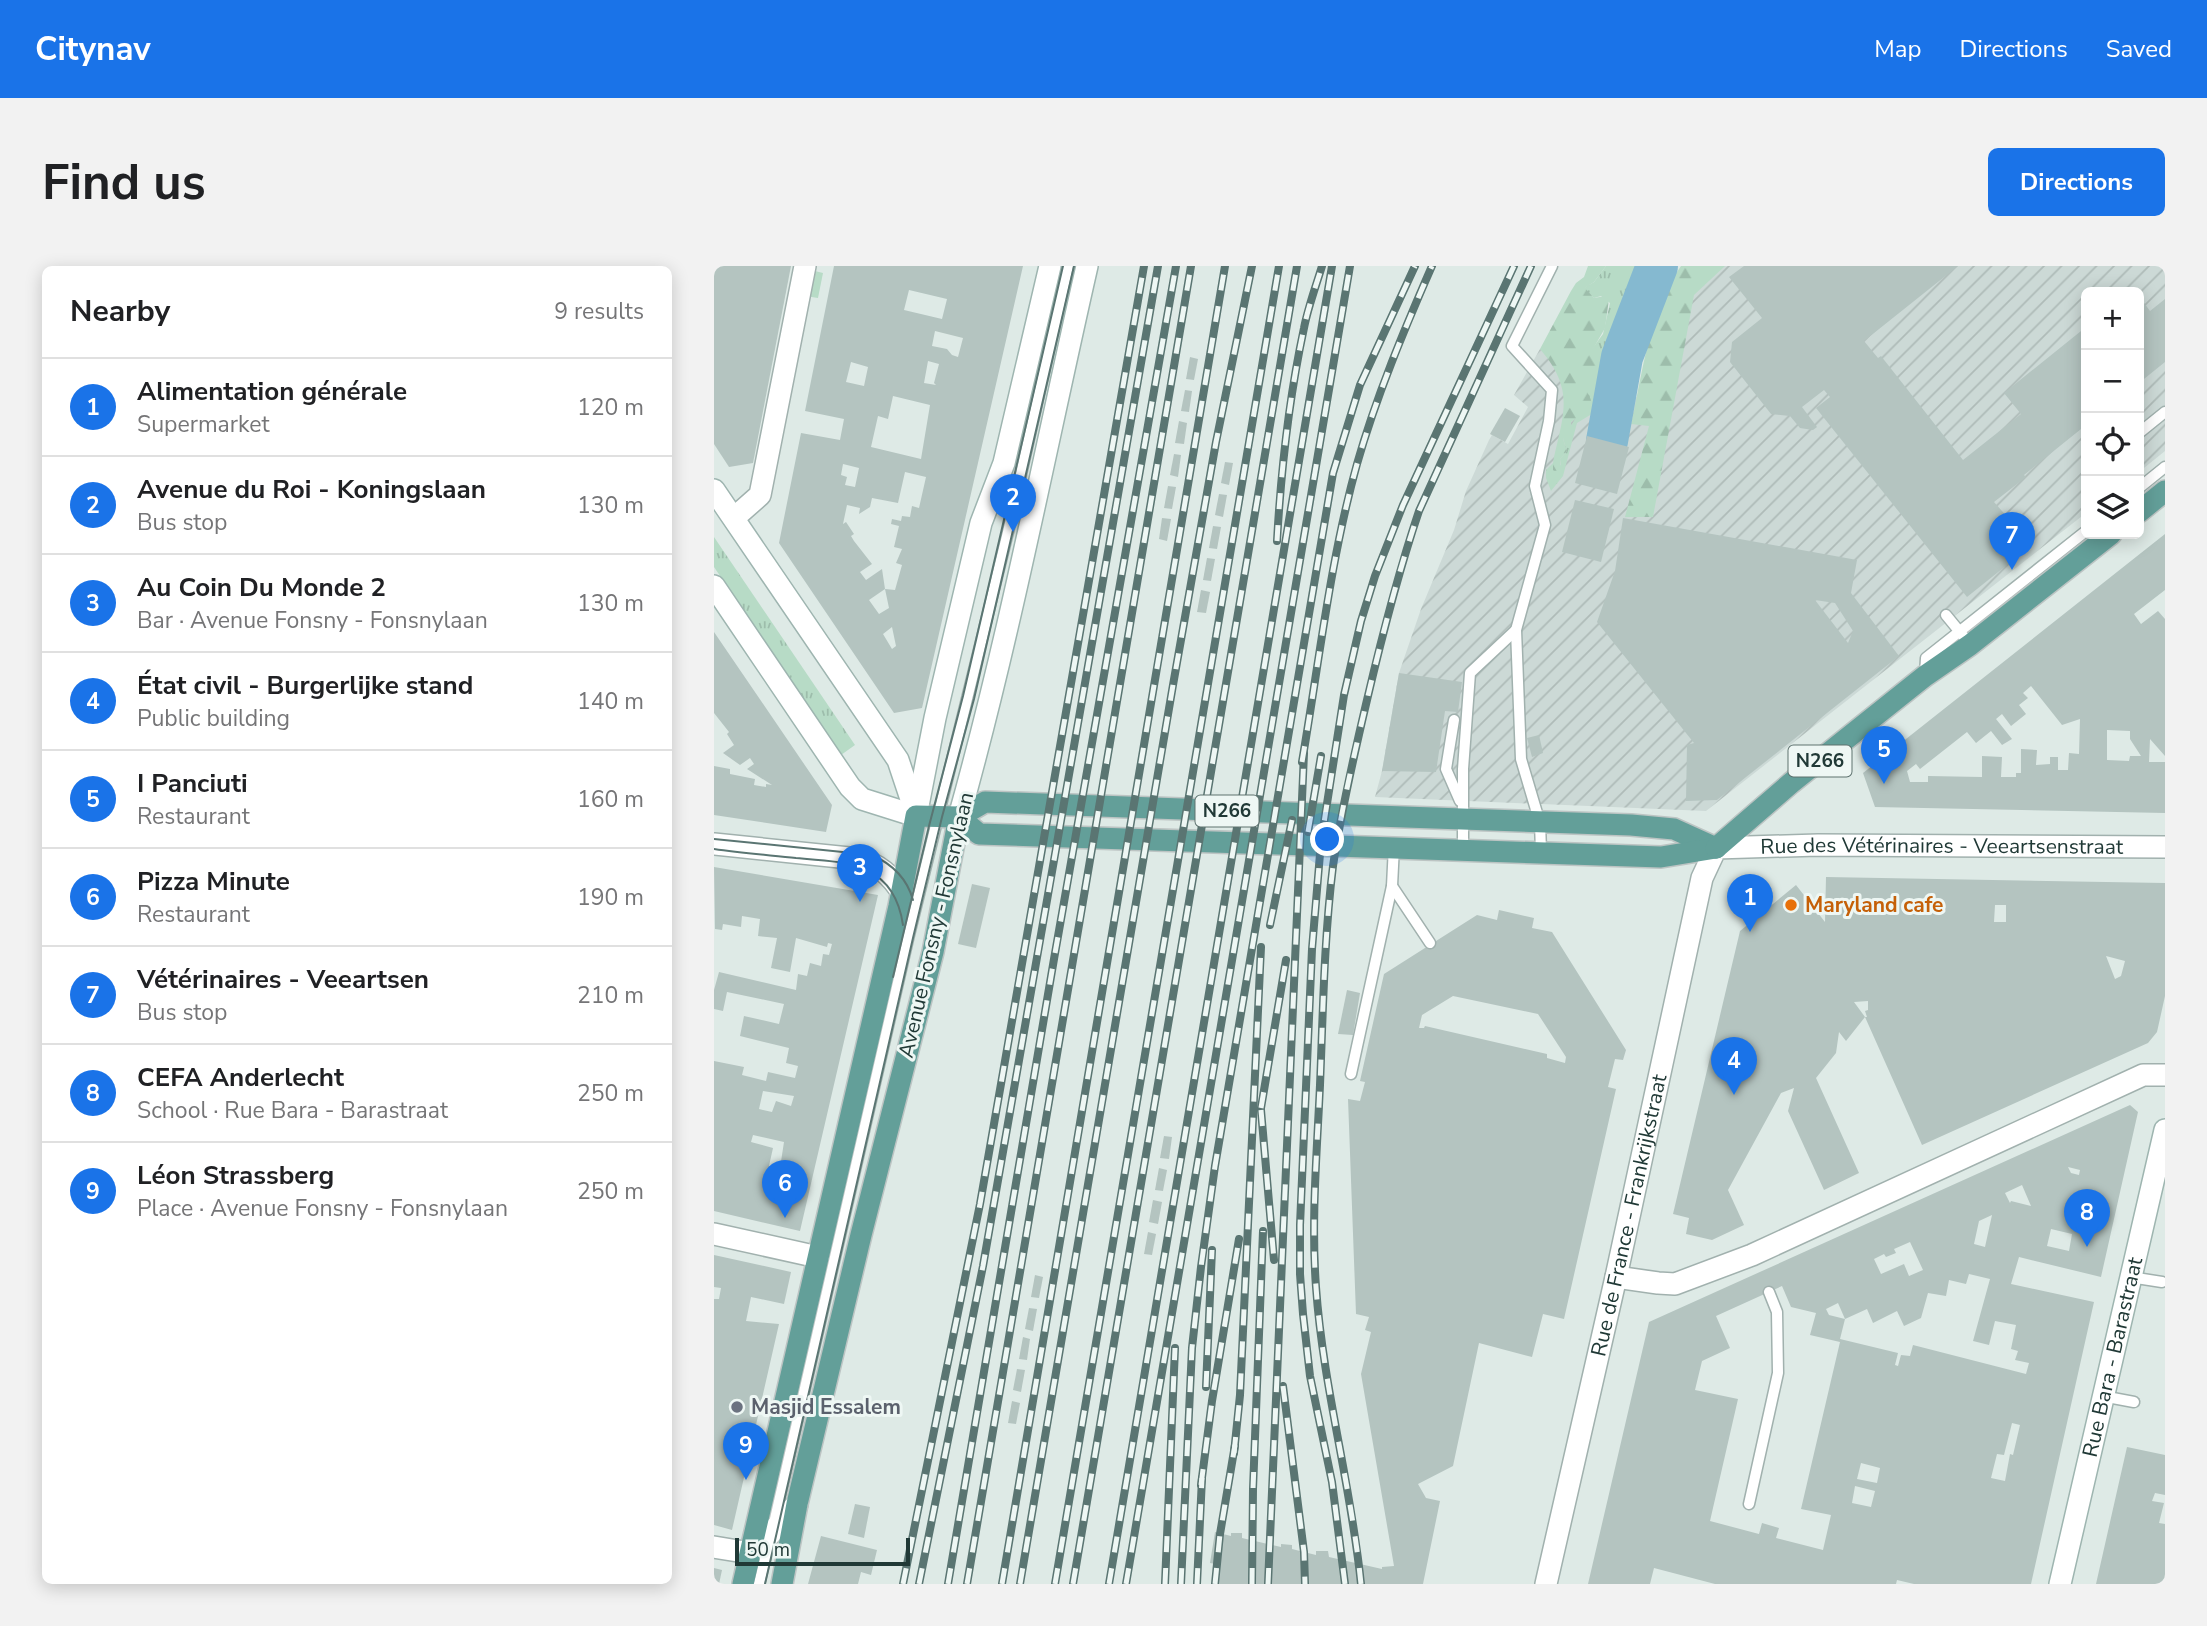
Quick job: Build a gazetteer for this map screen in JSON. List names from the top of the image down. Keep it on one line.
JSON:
{"streets":{"main road":["N266","Rue des Vétérinaires - Veeartsenstraat","Avenue Fonsny - Fonsnylaan"],"street":["Rue de France - Frankrijkstraat","Rue Bara - Barastraat"]},"crossings":[["N266","Rue des Vétérinaires - Veeartsenstraat"],["N266","Rue de France - Frankrijkstraat"],["Rue des Vétérinaires - Veeartsenstraat","Avenue Fonsny - Fonsnylaan"],["Rue des Vétérinaires - Veeartsenstraat","Rue de France - Frankrijkstraat"]],"places":["Maryland cafe","Masjid Essalem"],"scale_bar":"50 m","page":{"header":"Citynav","nav":["Map","Directions","Saved"],"buttons":"Directions","title":"Find us","heading":["Nearby","9 results"],"map_buttons":["+","−"],"list":[{"mark":"1","name":"Alimentation générale","note":"Supermarket","value":"120 m"},{"mark":"2","name":"Avenue du Roi - Koningslaan","note":"Bus stop","value":"130 m"},{"mark":"3","name":"Au Coin Du Monde 2","note":"Bar · Avenue Fonsny - Fonsnylaan","value":"130 m"},{"mark":"4","name":"État civil - Burgerlijke stand","note":"Public building","value":"140 m"},{"mark":"5","name":"I Panciuti","note":"Restaurant","value":"160 m"},{"mark":"6","name":"Pizza Minute","note":"Restaurant","value":"190 m"},{"mark":"7","name":"Vétérinaires - Veeartsen","note":"Bus stop","value":"210 m"},{"mark":"8","name":"CEFA Anderlecht","note":"School · Rue Bara - Barastraat","value":"250 m"},{"mark":"9","name":"Léon Strassberg","note":"Place · Avenue Fonsny - Fonsnylaan","value":"250 m"}],"pins":["2","7","5","3","1","4","6","8","9"],"scale":"50 m"}}
